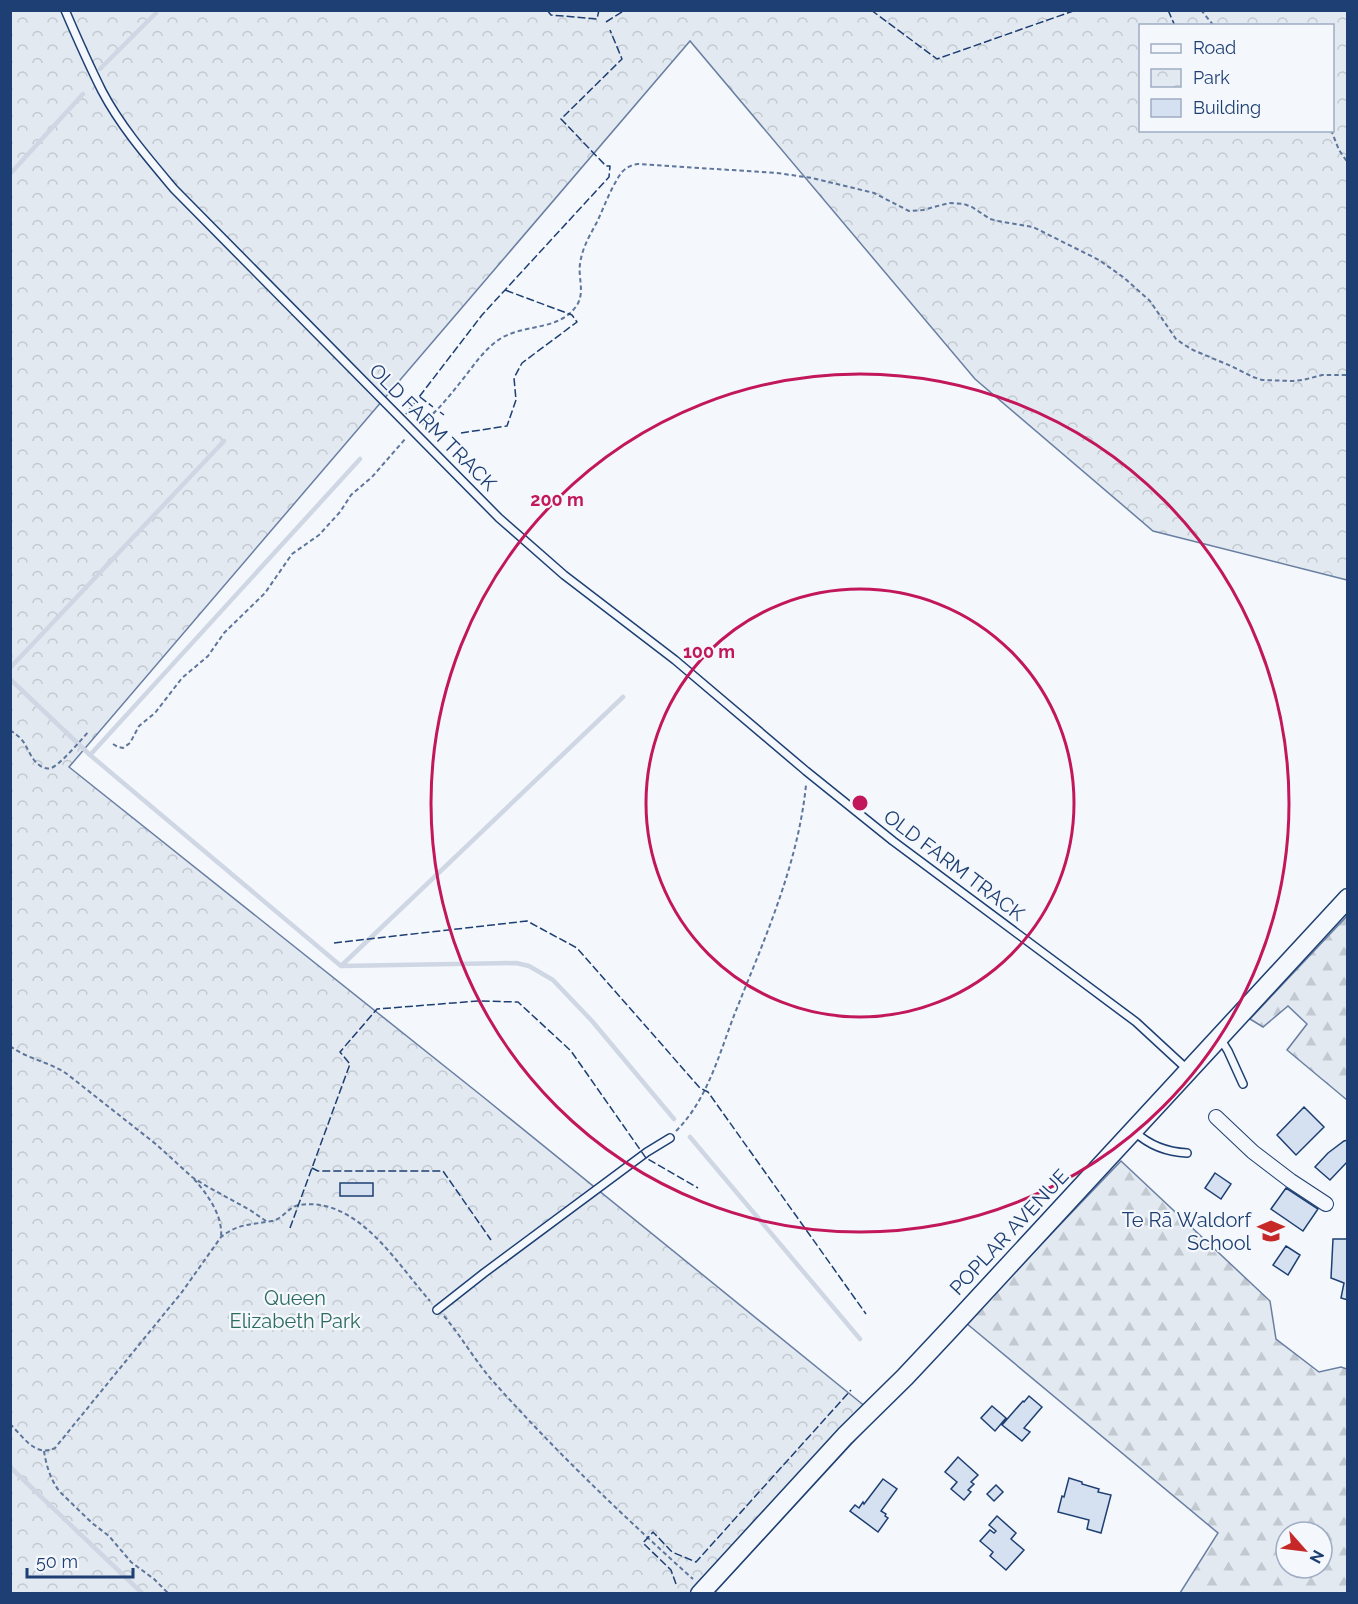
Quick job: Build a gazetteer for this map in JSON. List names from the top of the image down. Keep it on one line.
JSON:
{"streets":{"main road":["POPLAR AVENUE"],"lane":["OLD FARM TRACK"]},"crossings":[["OLD FARM TRACK","POPLAR AVENUE"]],"parks":["Queen Elizabeth Park"],"places":{"school or university":["Te Rā Waldorf School"]},"legend":["Road","Park","Building"],"scale_bar":"50 m","north":"bottom right","rings":["200 m","100 m"]}
